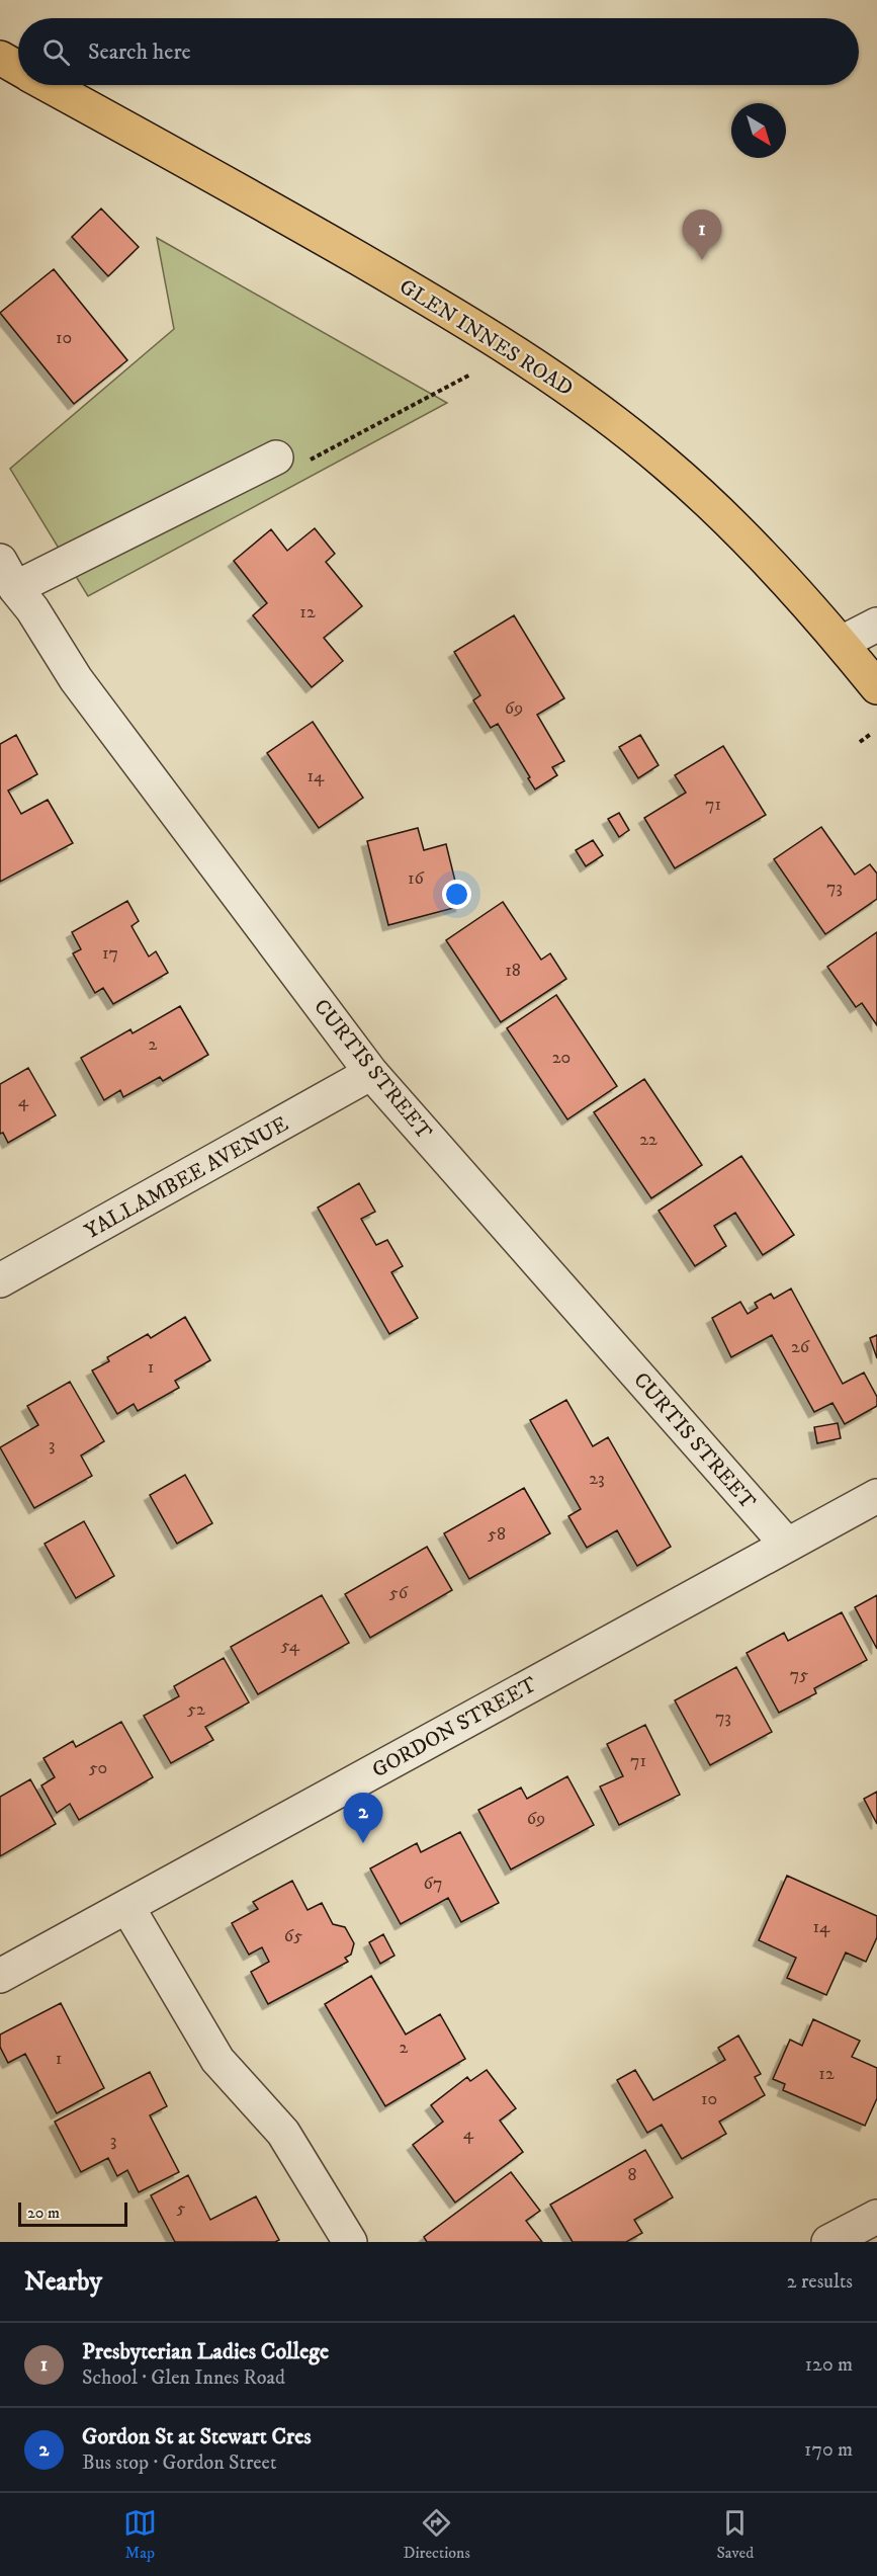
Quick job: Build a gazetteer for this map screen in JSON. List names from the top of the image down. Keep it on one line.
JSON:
{"streets":{"main road":["GLEN INNES ROAD"],"street":["CURTIS STREET","YALLAMBEE AVENUE","GORDON STREET"]},"crossings":[["CURTIS STREET","YALLAMBEE AVENUE"],["CURTIS STREET","GORDON STREET"]],"house_numbers":["10","12","69","14","71","16","73","17","18","2","20","4","22","26","1","3","23","58","56","54","75","52","73","71","50","69","67","14","65","2","1","12","10","4","3","8","5"],"scale_bar":"20 m","north":"bottom right","page":{"search":"Search here","pins":["1","2"],"scale":"20 m","heading":["Nearby","2 results"],"list":[{"mark":"1","name":"Presbyterian Ladies College","note":"School · Glen Innes Road","value":"120 m"},{"mark":"2","name":"Gordon St at Stewart Cres","note":"Bus stop · Gordon Street","value":"170 m"}],"nav":["Map","Directions","Saved"]}}
